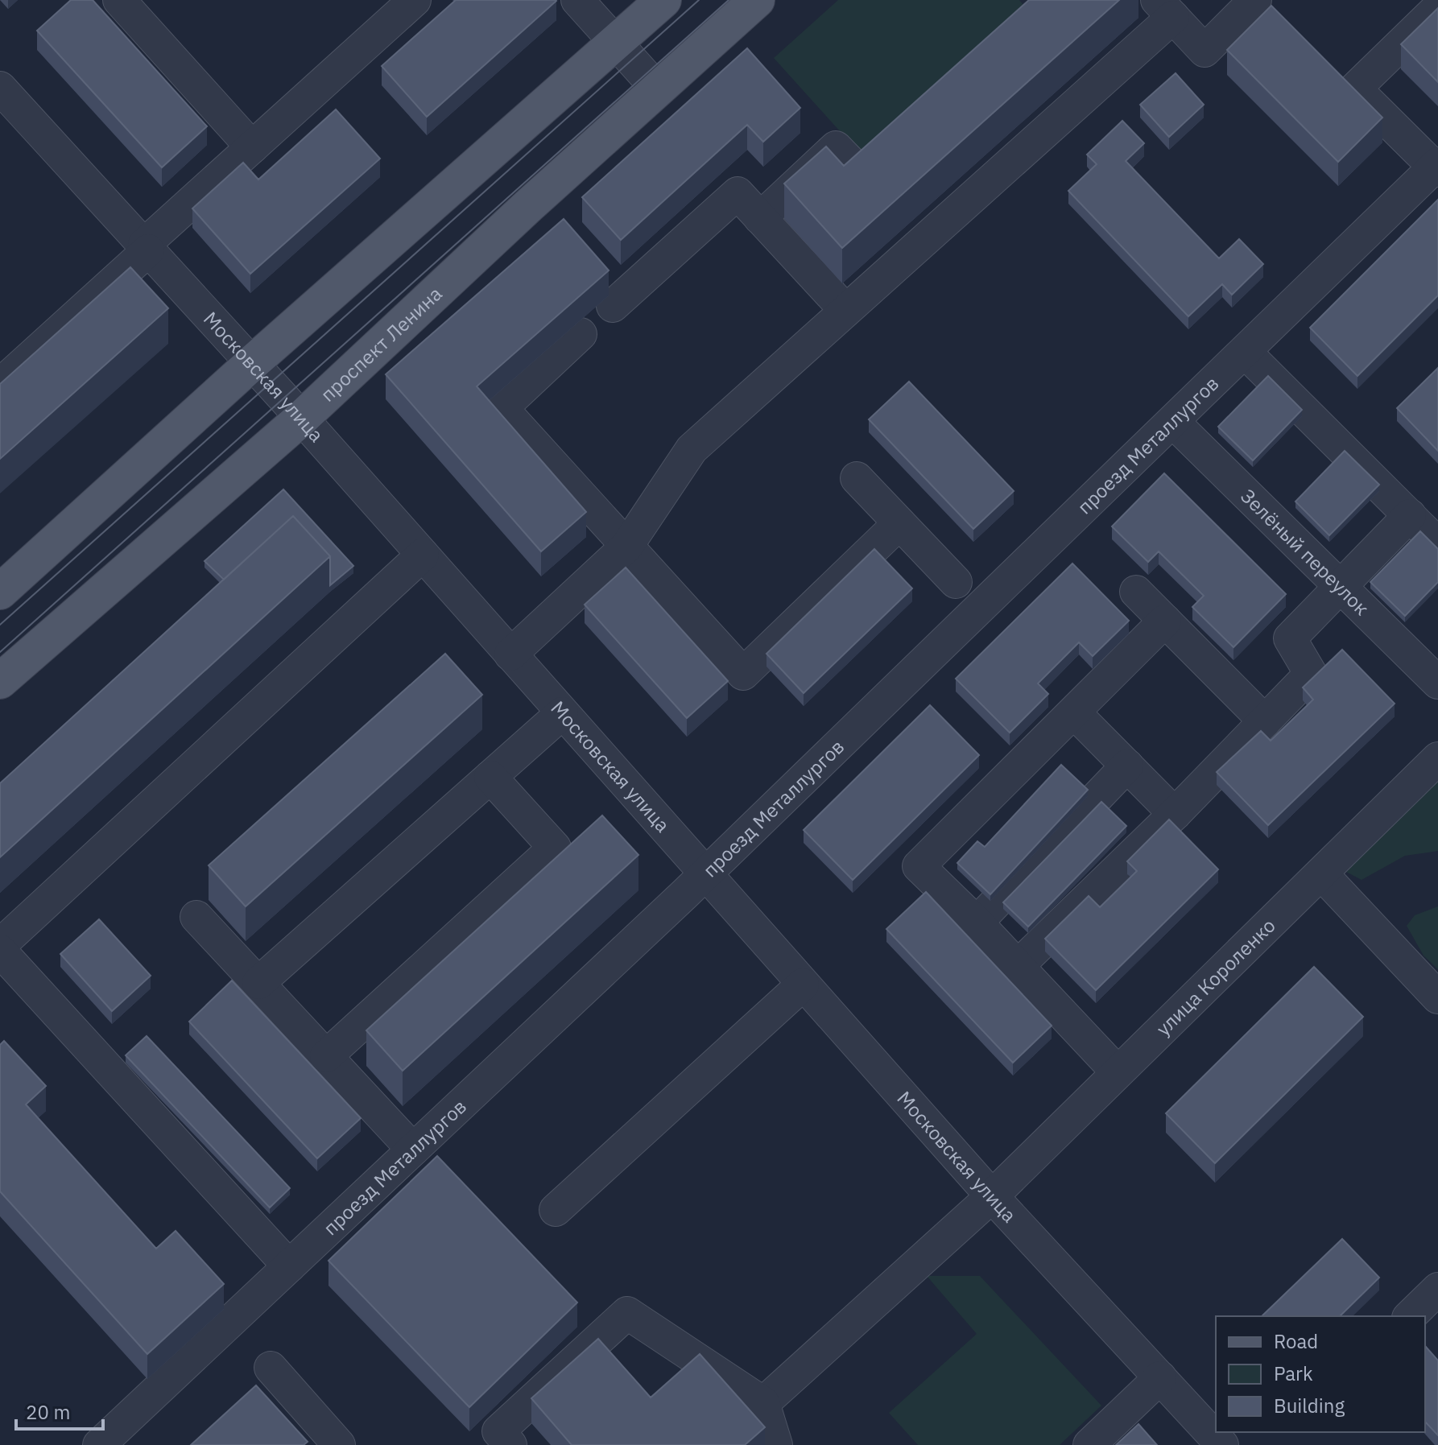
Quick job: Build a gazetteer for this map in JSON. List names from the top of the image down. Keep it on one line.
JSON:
{"streets":{"main road":["проспект Ленина"],"street":["Московская улица","проезд Металлургов","Зелёный переулок","улица Короленко"]},"crossings":[["проспект Ленина","Московская улица"],["Московская улица","проезд Металлургов"],["Московская улица","улица Короленко"],["проезд Металлургов","Зелёный переулок"]],"legend":["Road","Park","Building"],"scale_bar":"20 m"}
